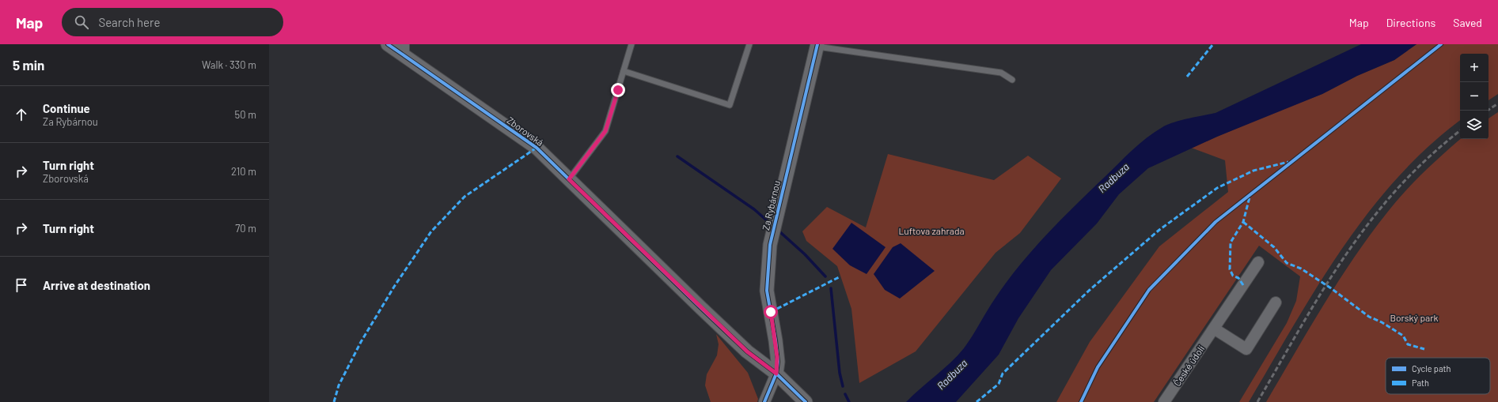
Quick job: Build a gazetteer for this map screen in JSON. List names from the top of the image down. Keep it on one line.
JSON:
{"streets":{"street":["Zborovská","Za Rybárnou","České údolí"]},"crossings":[["Zborovská","Za Rybárnou"]],"water":["Radbuza"],"parks":["Luftova zahrada","Borský park"],"legend":["Cycle path","Path"],"page":{"header":"Map","search":"Search here","nav":["Map","Directions","Saved"],"heading":["5 min","Walk · 330 m"],"map_buttons":["+","−"],"list":[["Continue","Za Rybárnou","50 m"],["Turn right","Zborovská","210 m"],["Turn right","70 m"],"Arrive at destination"]}}
